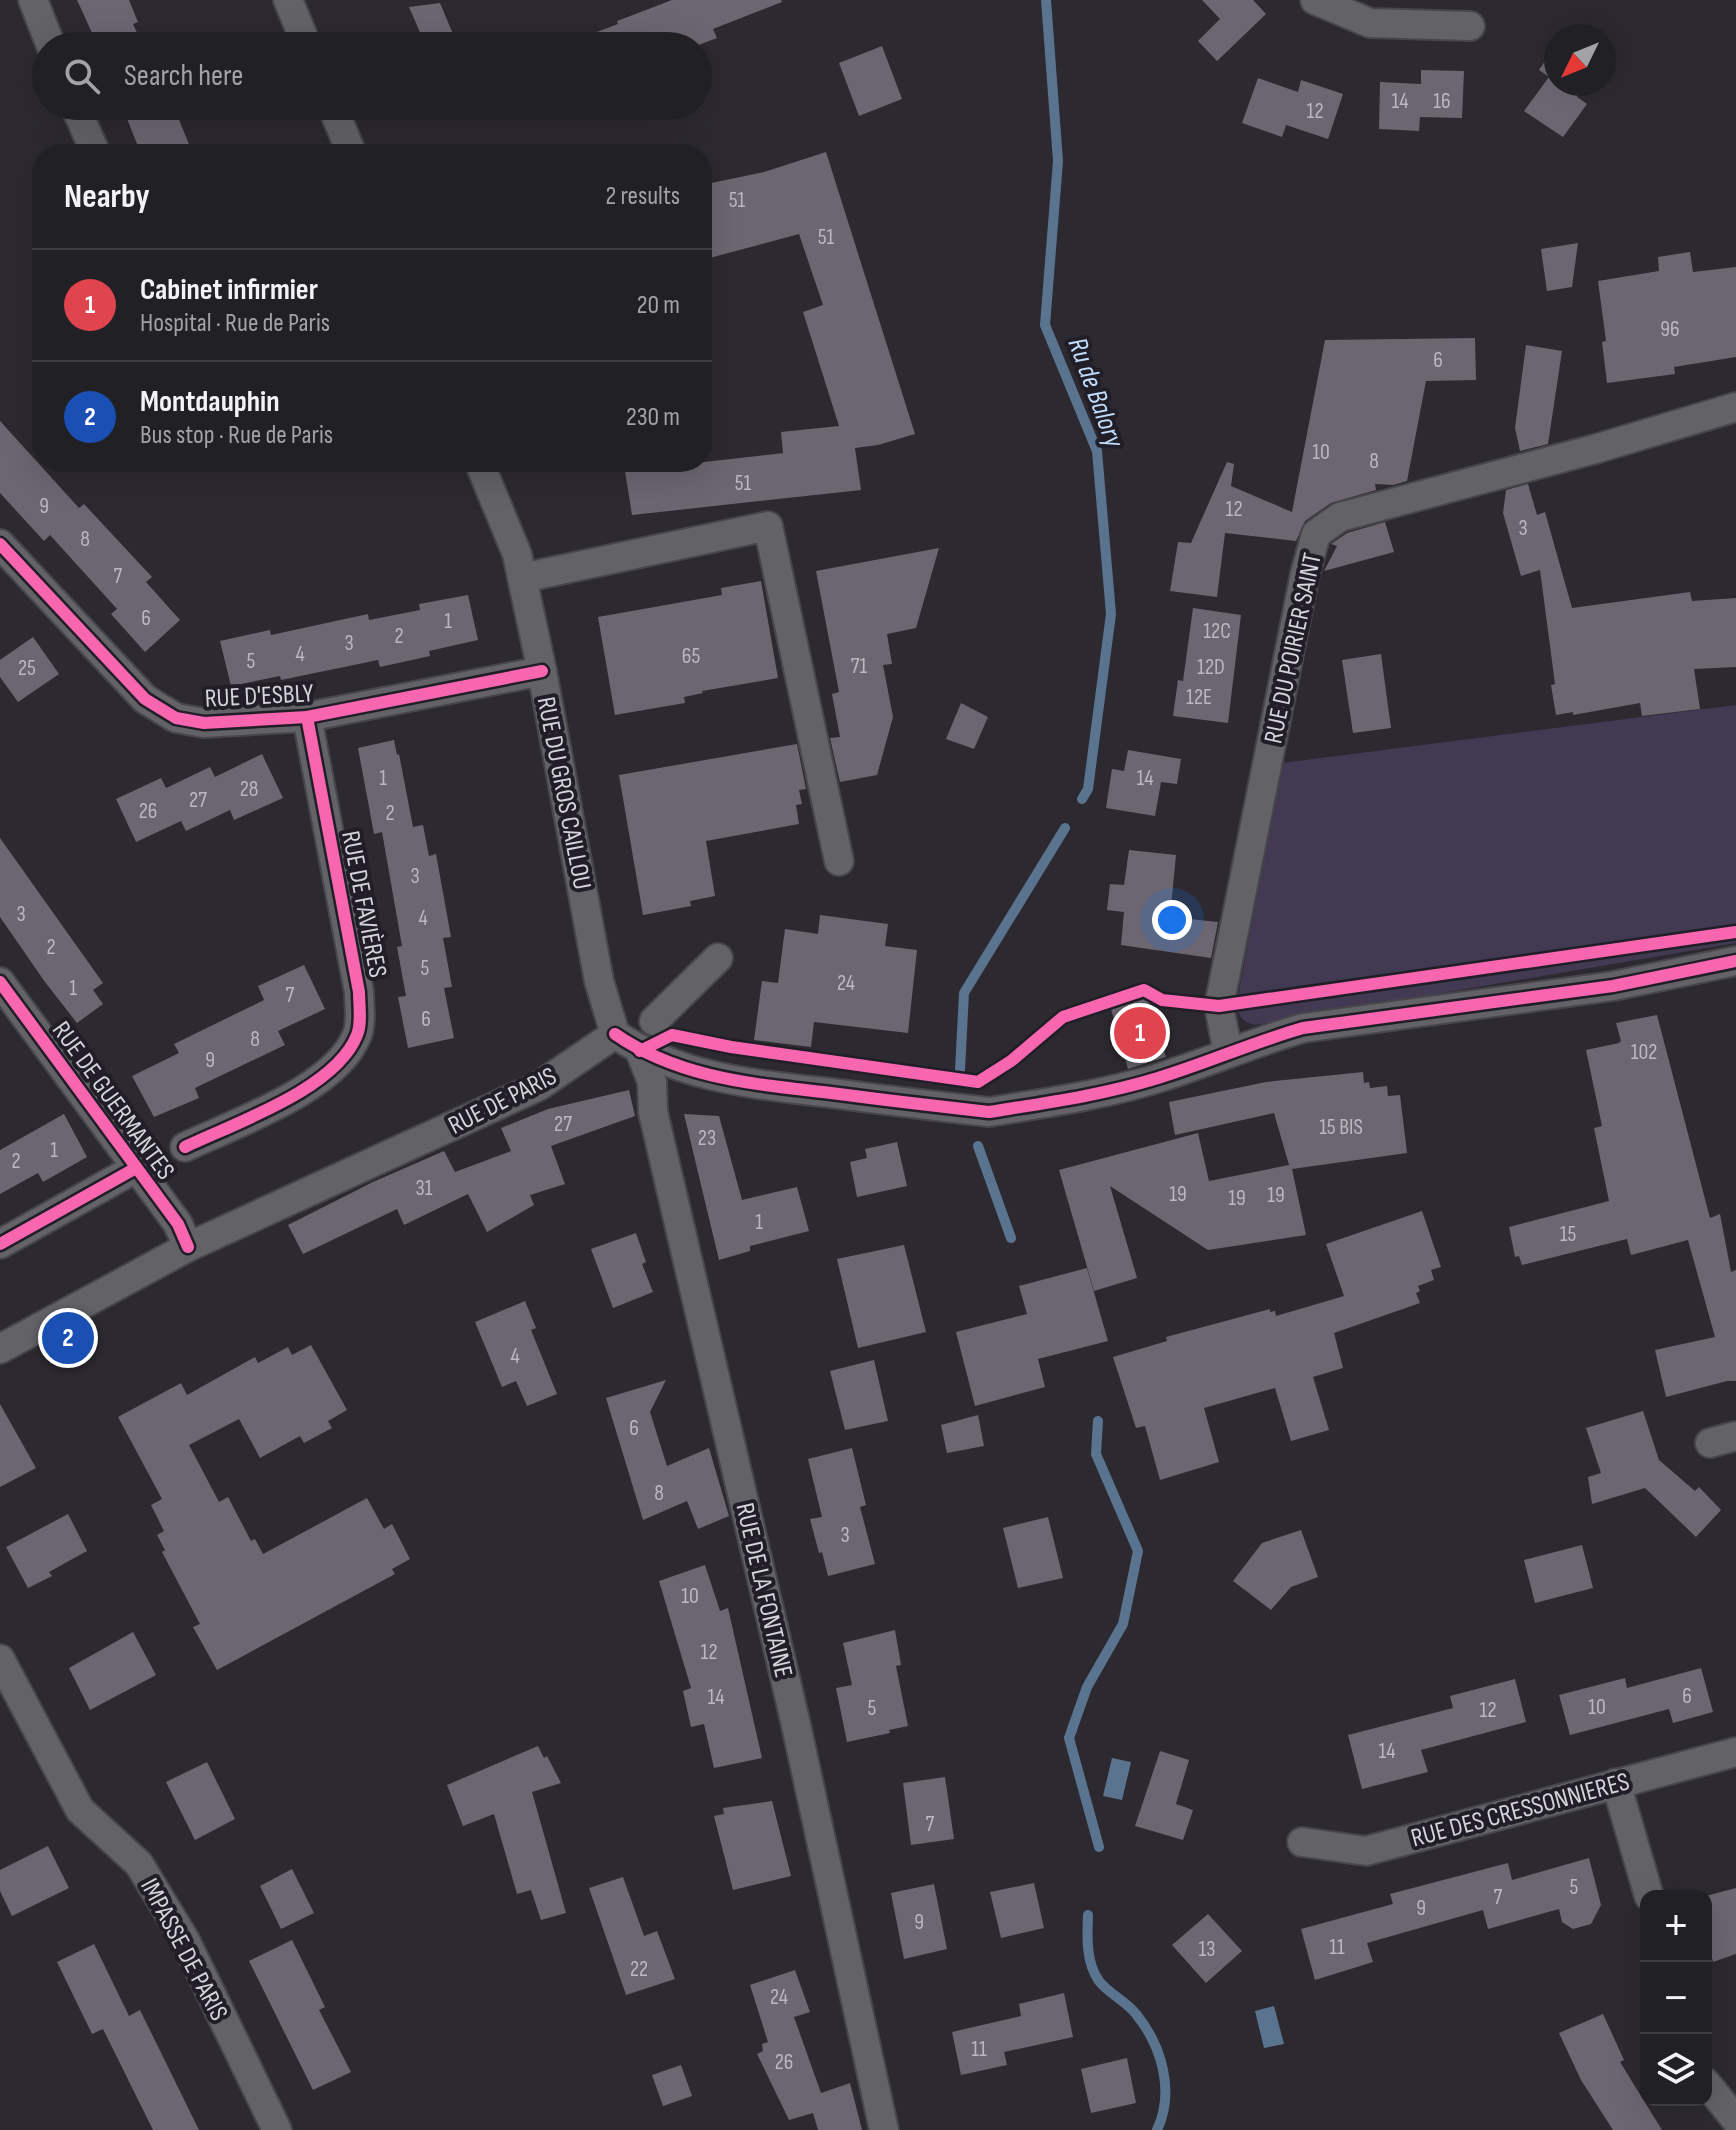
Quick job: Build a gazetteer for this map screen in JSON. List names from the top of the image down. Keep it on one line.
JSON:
{"streets":{"street":["RUE DU POIRIER SAINT","RUE D'ESBLY","RUE DU GROS CAILLOU","RUE DE FAVIÈRES","RUE DE GUERMANTES","RUE DE PARIS","RUE DE LA FONTAINE","RUE DES CRESSONNIERES","IMPASSE DE PARIS"]},"crossings":[["RUE D'ESBLY","RUE DU GROS CAILLOU"],["RUE D'ESBLY","RUE DE FAVIÈRES"],["RUE DU GROS CAILLOU","RUE DE PARIS"],["RUE DE GUERMANTES","RUE DE PARIS"]],"water":["Ru de Balory"],"house_numbers":["14","16","12","51","51","96","6","10","8","51","9","12","3","8","7","6","1","12C","2","3","4","65","5","71","12D","25","12E","1","14","28","27","26","2","3","3","4","2","5","24","1","7","6","8","102","9","27","15 BIS","23","1","2","31","19","19","19","1","15","4","6","8","3","10","12","6","14","10","5","12","14","7","5","7","9","9","11","13","22","24","11","26"],"north":"bottom left","page":{"search":"Search here","heading":["Nearby","2 results"],"list":[{"mark":"1","name":"Cabinet infirmier","note":"Hospital · Rue de Paris","value":"20 m"},{"mark":"2","name":"Montdauphin","note":"Bus stop · Rue de Paris","value":"230 m"}],"pins":["1","2"],"map_buttons":["+","−"]}}
